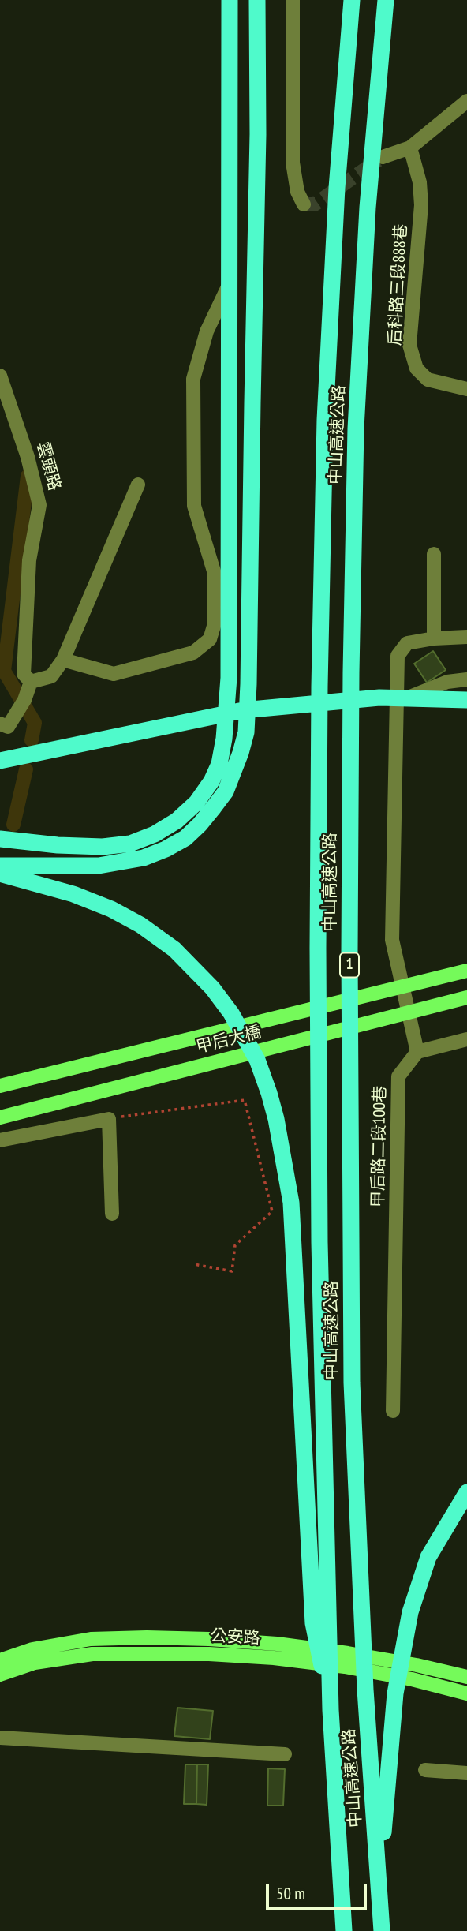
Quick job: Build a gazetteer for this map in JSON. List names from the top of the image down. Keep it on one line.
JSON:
{"streets":{"highway":["中山高速公路","1"],"main road":["甲后大橋","公安路"],"street":["后科路三段888巷","雲頭路","甲后路二段100巷"]},"scale_bar":"50 m"}
